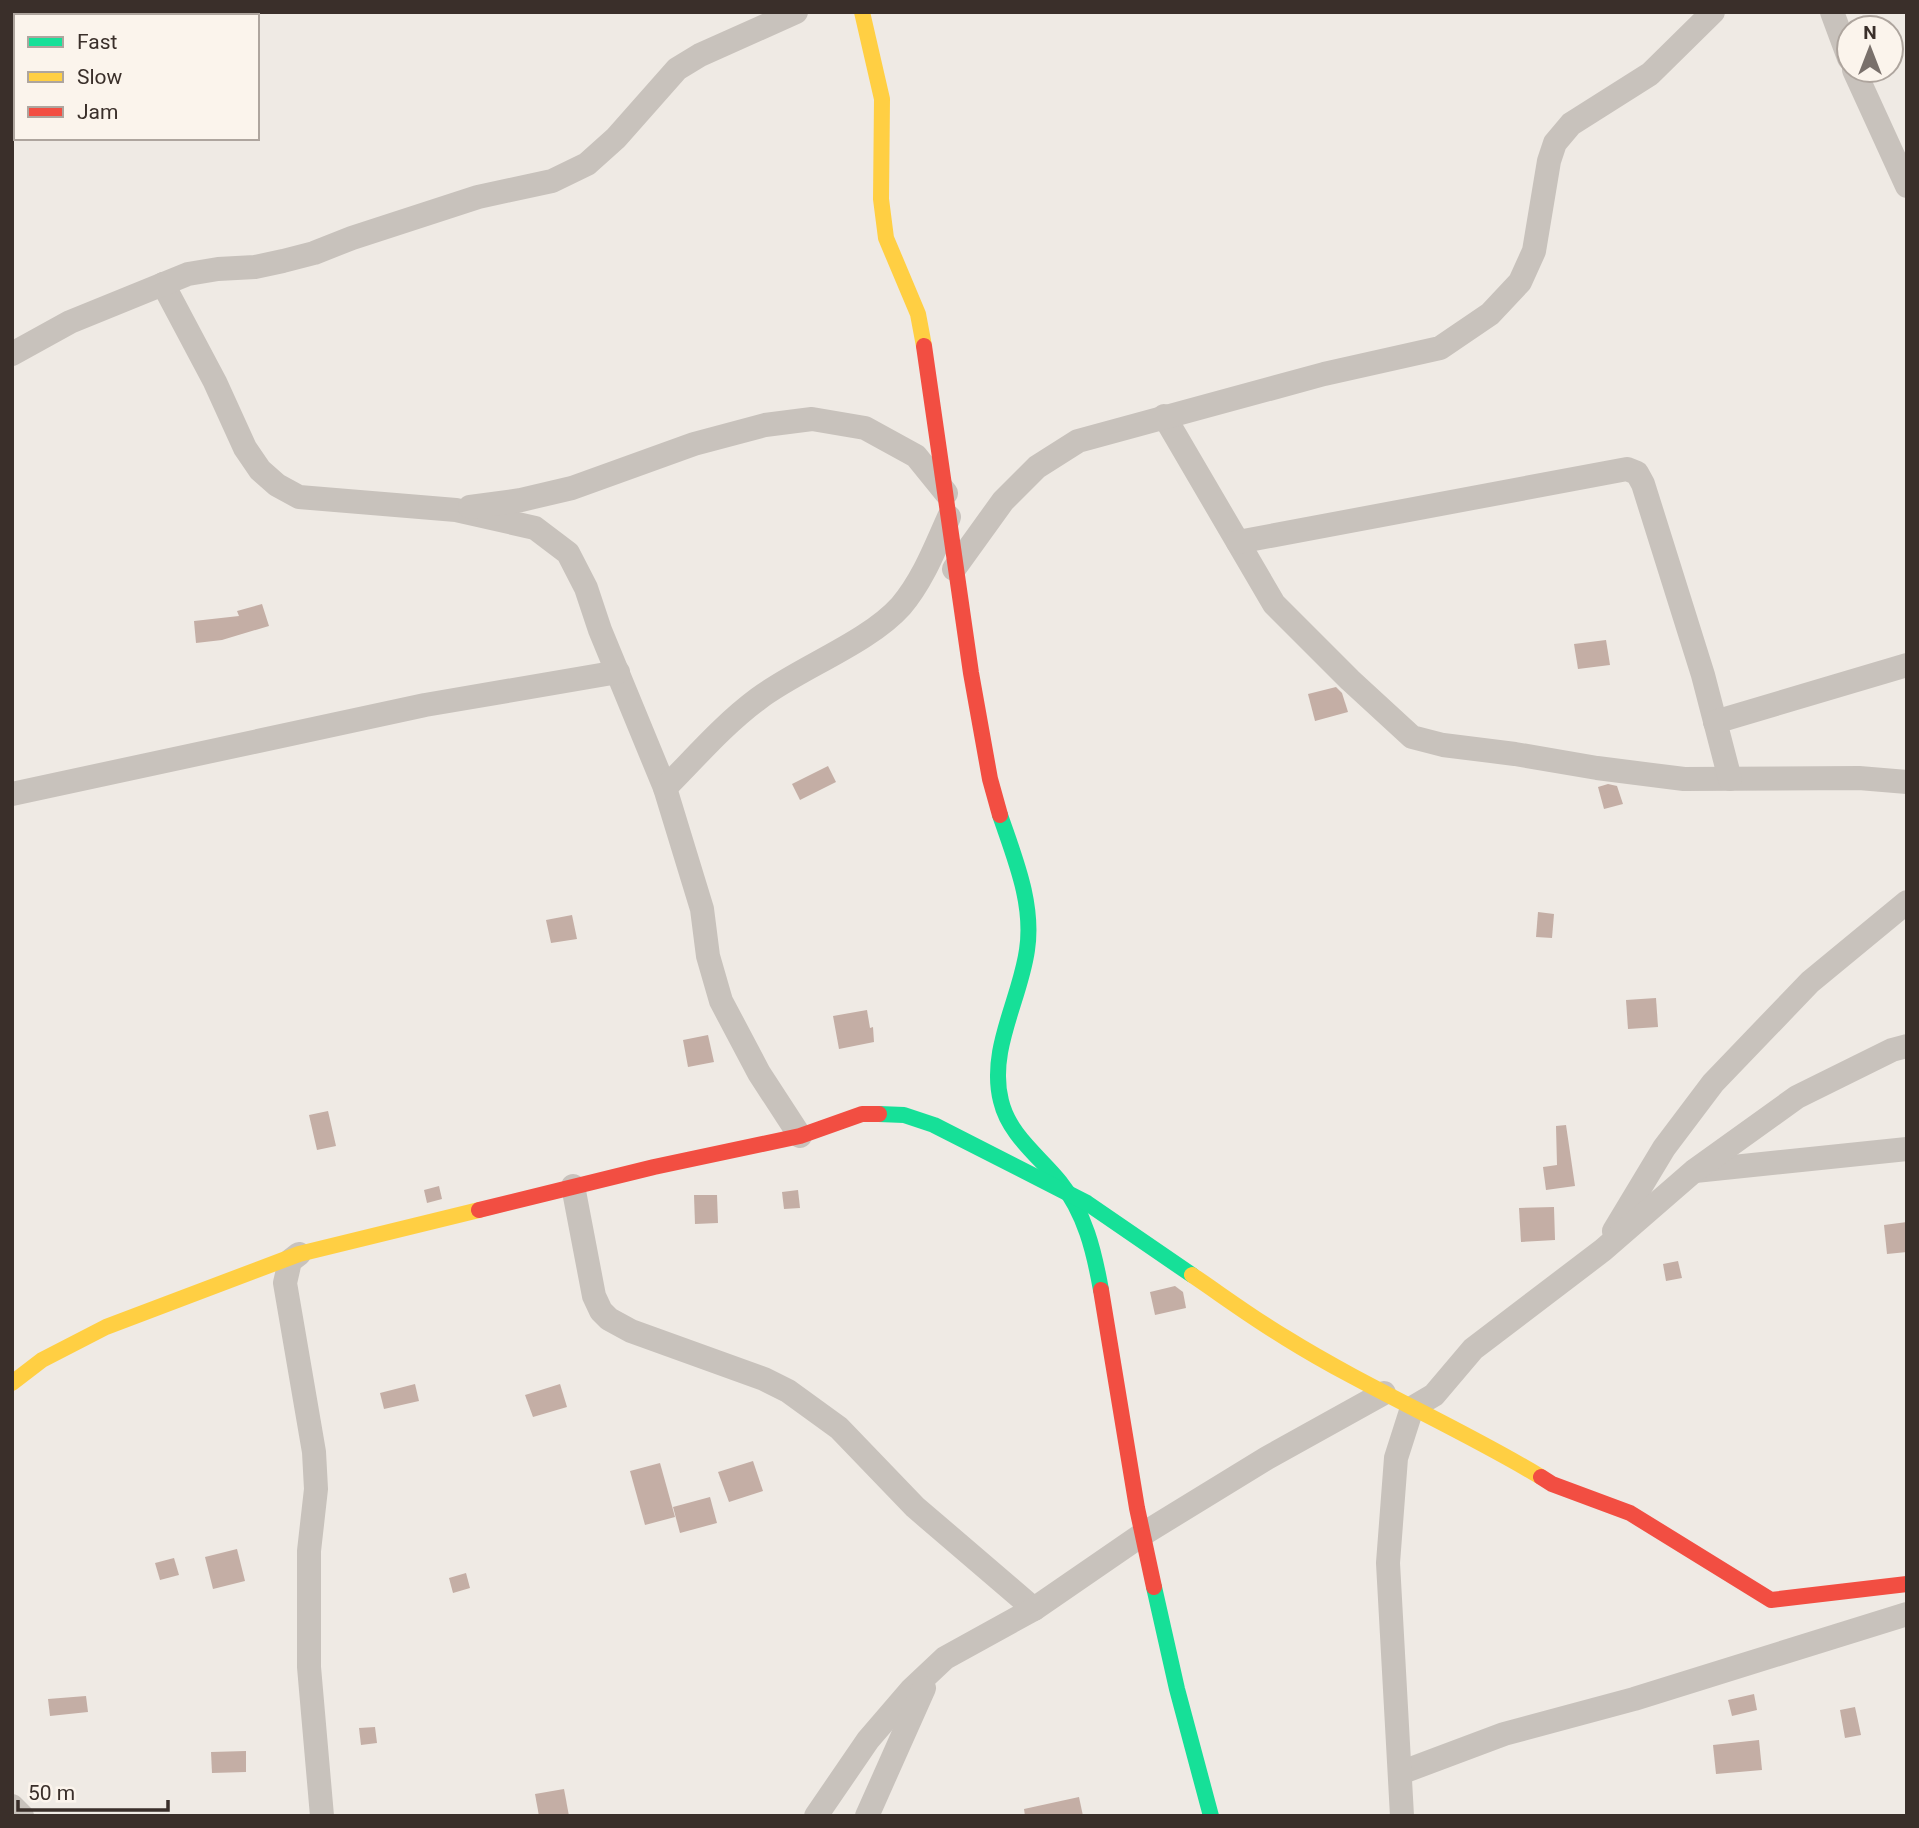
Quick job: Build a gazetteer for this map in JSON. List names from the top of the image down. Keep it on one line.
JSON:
{"legend":["Fast","Slow","Jam"],"scale_bar":"50 m","north":"top"}
